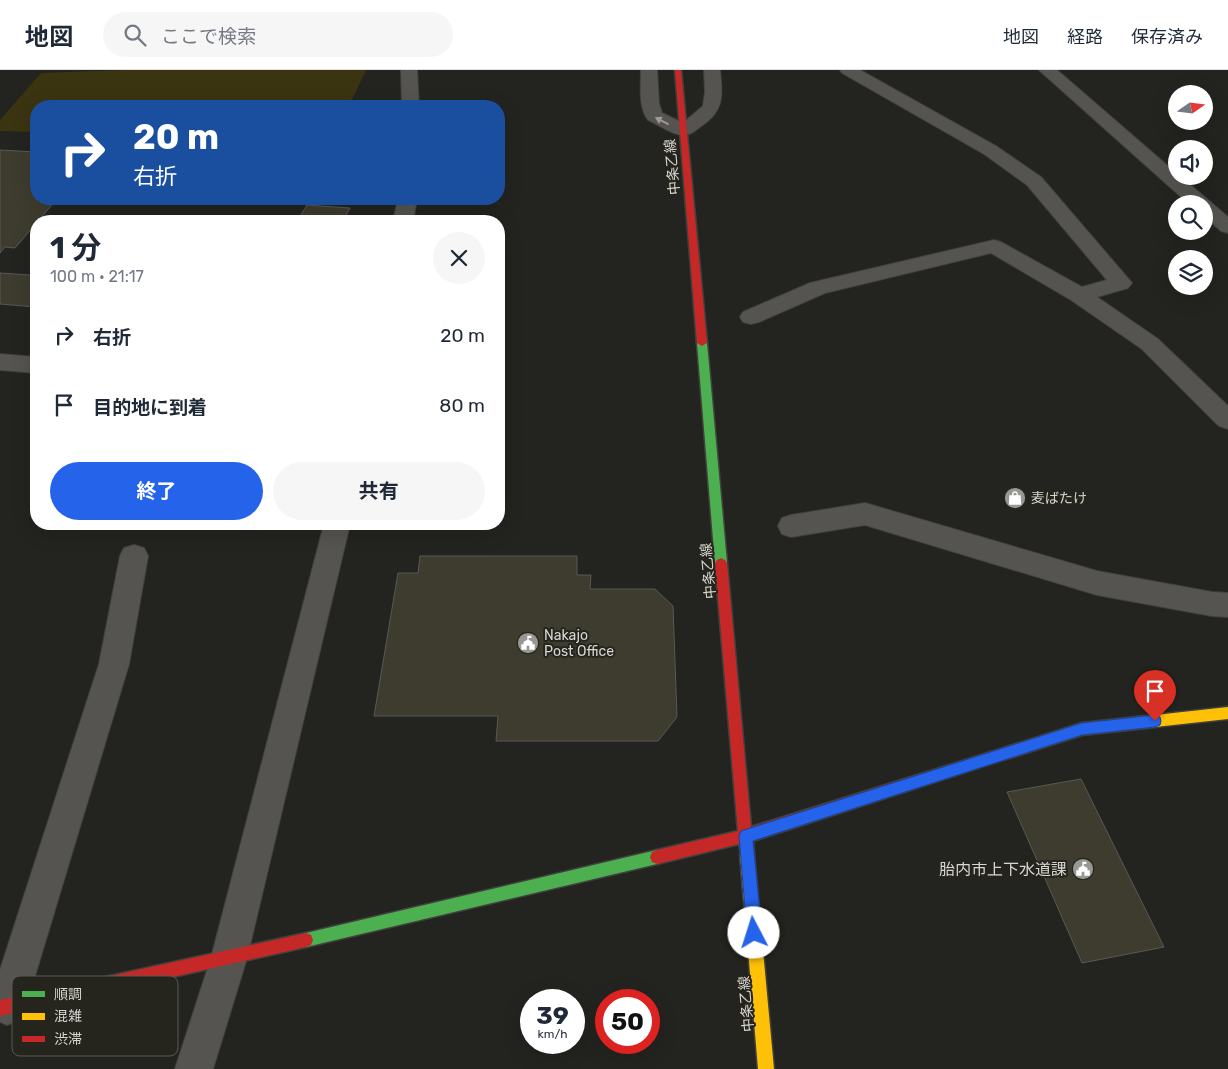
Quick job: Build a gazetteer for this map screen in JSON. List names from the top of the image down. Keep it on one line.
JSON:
{"streets":{"main road":["中条乙線"]},"places":{"shop":["麦ばたけ"],"public building":["Nakajo Post Office","胎内市上下水道課"]},"legend":["順調","混雑","渋滞"],"north":"right","page":{"header":"地図","search":"ここで検索","nav":["地図","経路","保存済み"],"turn":["20 m","右折"],"heading":["1 分","100 m · 21:17"],"list":[{"name":"右折","value":"20 m"},{"name":"目的地に到着","value":"80 m"}],"buttons":["終了","共有"],"speed":"39 km/h","limit":"50"}}
